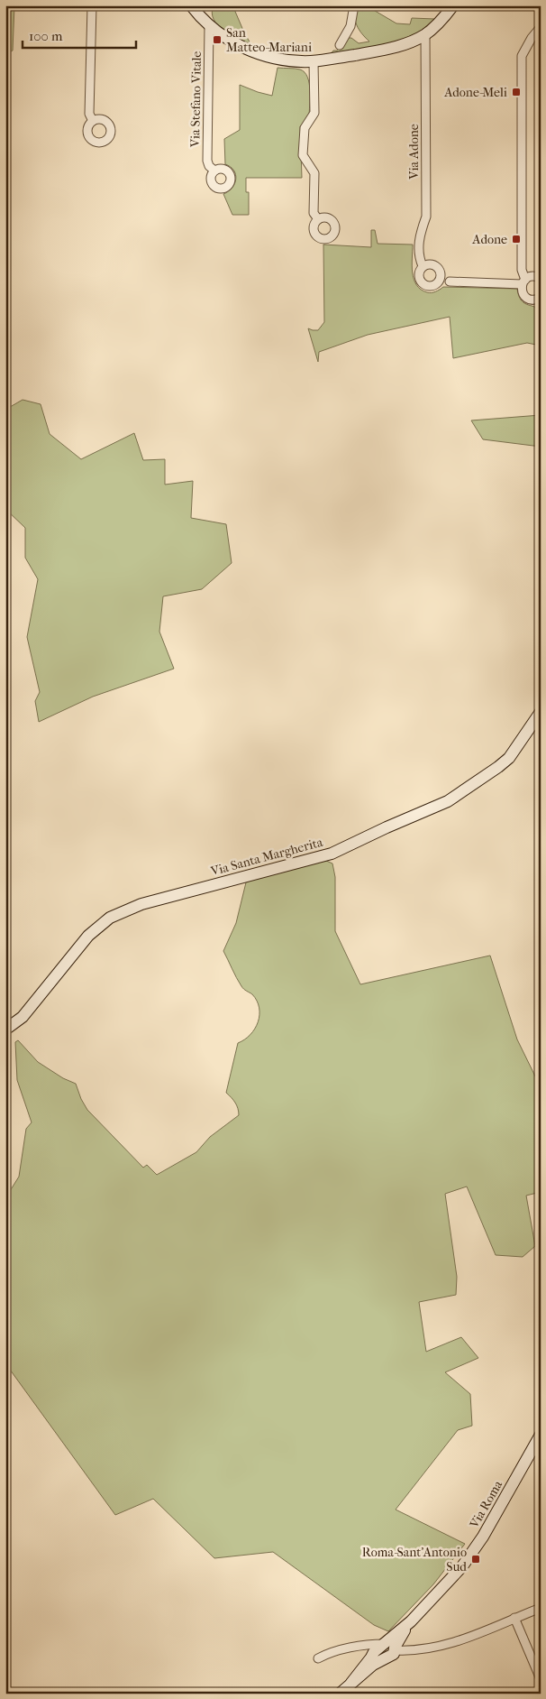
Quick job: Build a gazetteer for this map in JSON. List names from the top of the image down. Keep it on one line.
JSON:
{"streets":{"main road":["Via Santa Margherita","Via Roma"],"street":["Via Stefano Vitale","Via Adone"]},"places":{"transit":["San Matteo-Mariani","Adone-Meli","Adone","Roma-Sant'Antonio Sud"]},"scale_bar":"100 m"}
